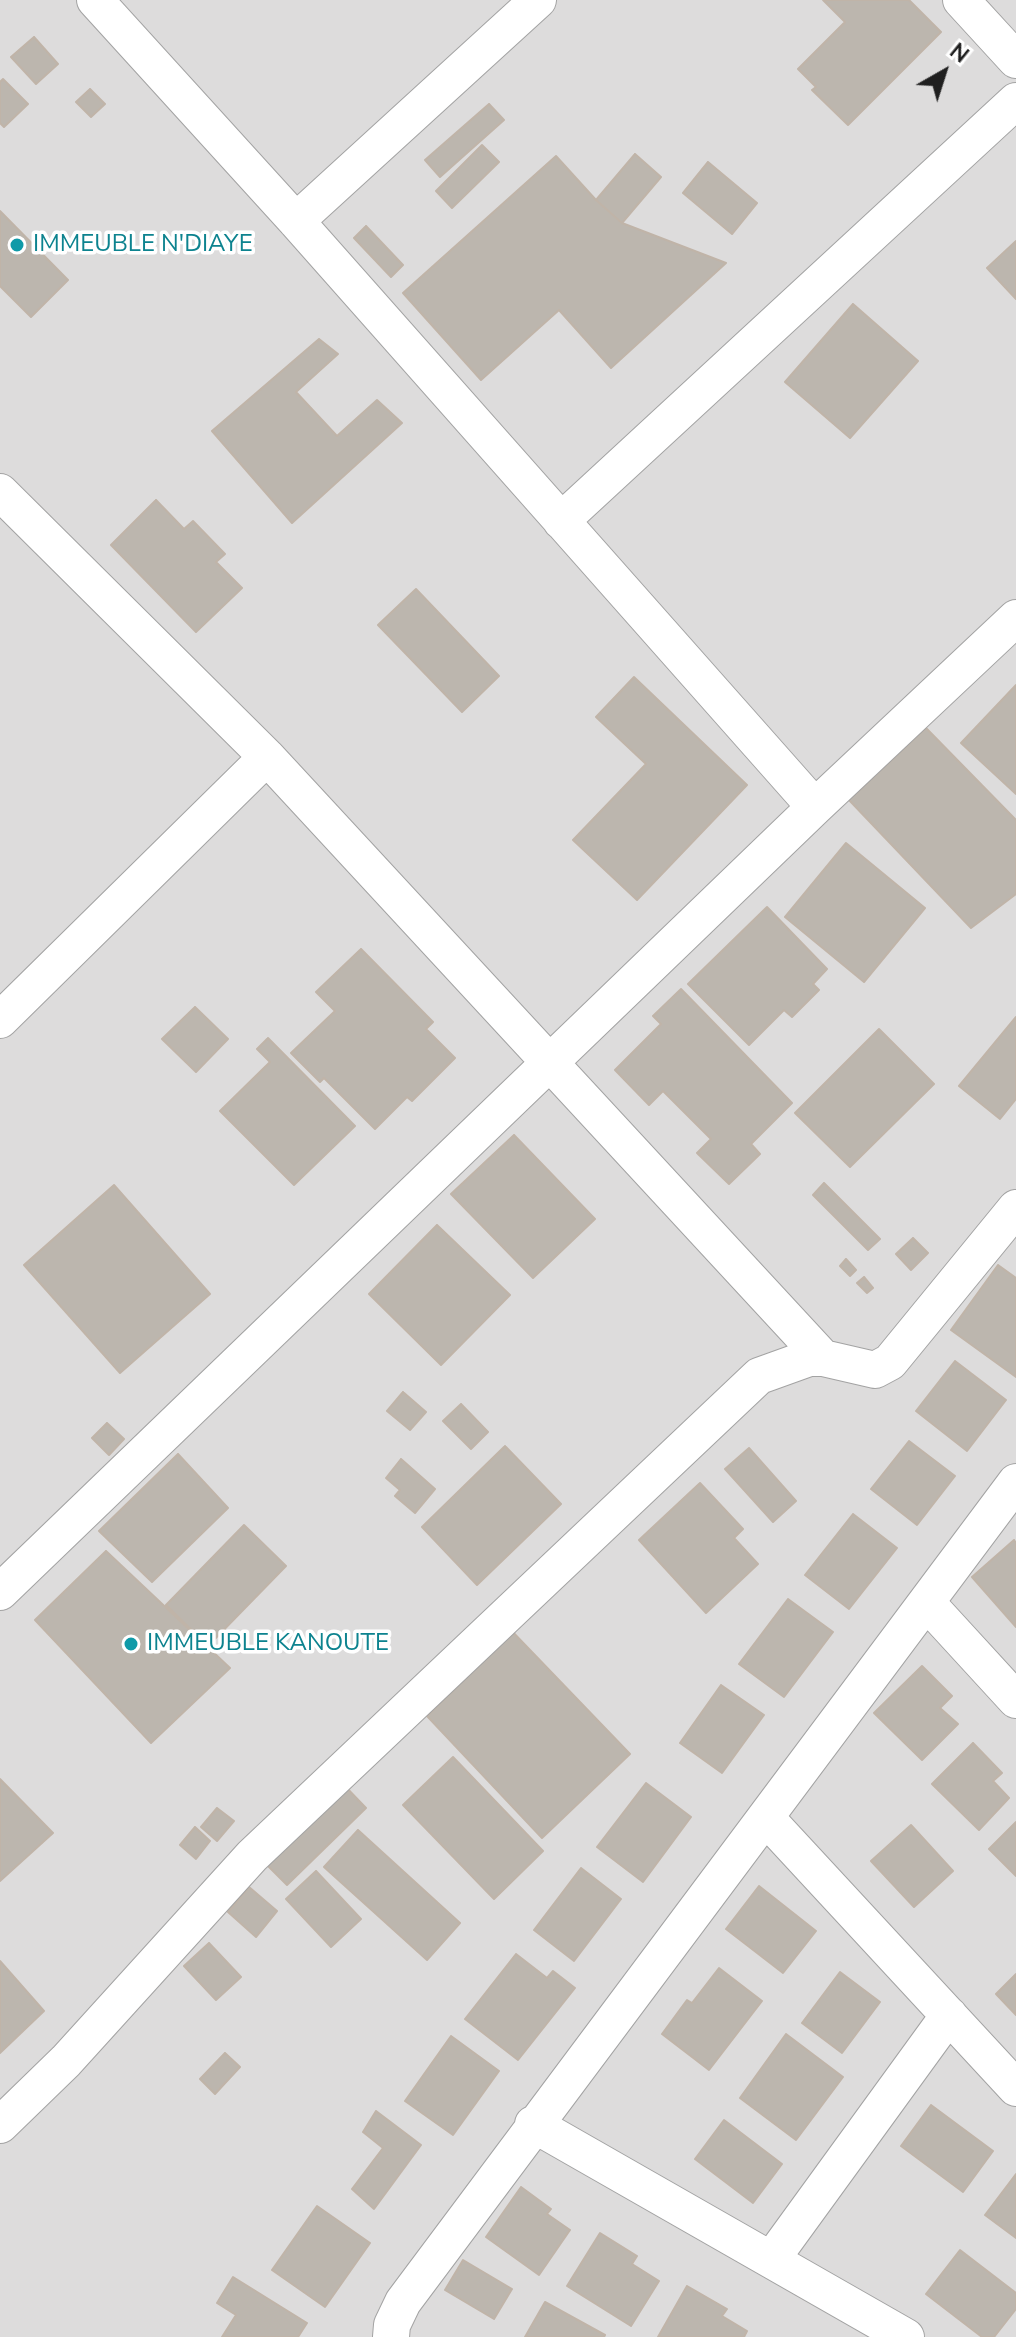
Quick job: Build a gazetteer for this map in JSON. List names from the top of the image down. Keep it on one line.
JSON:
{"places":["IMMEUBLE N'DIAYE","IMMEUBLE KANOUTE"],"north":"top right"}
